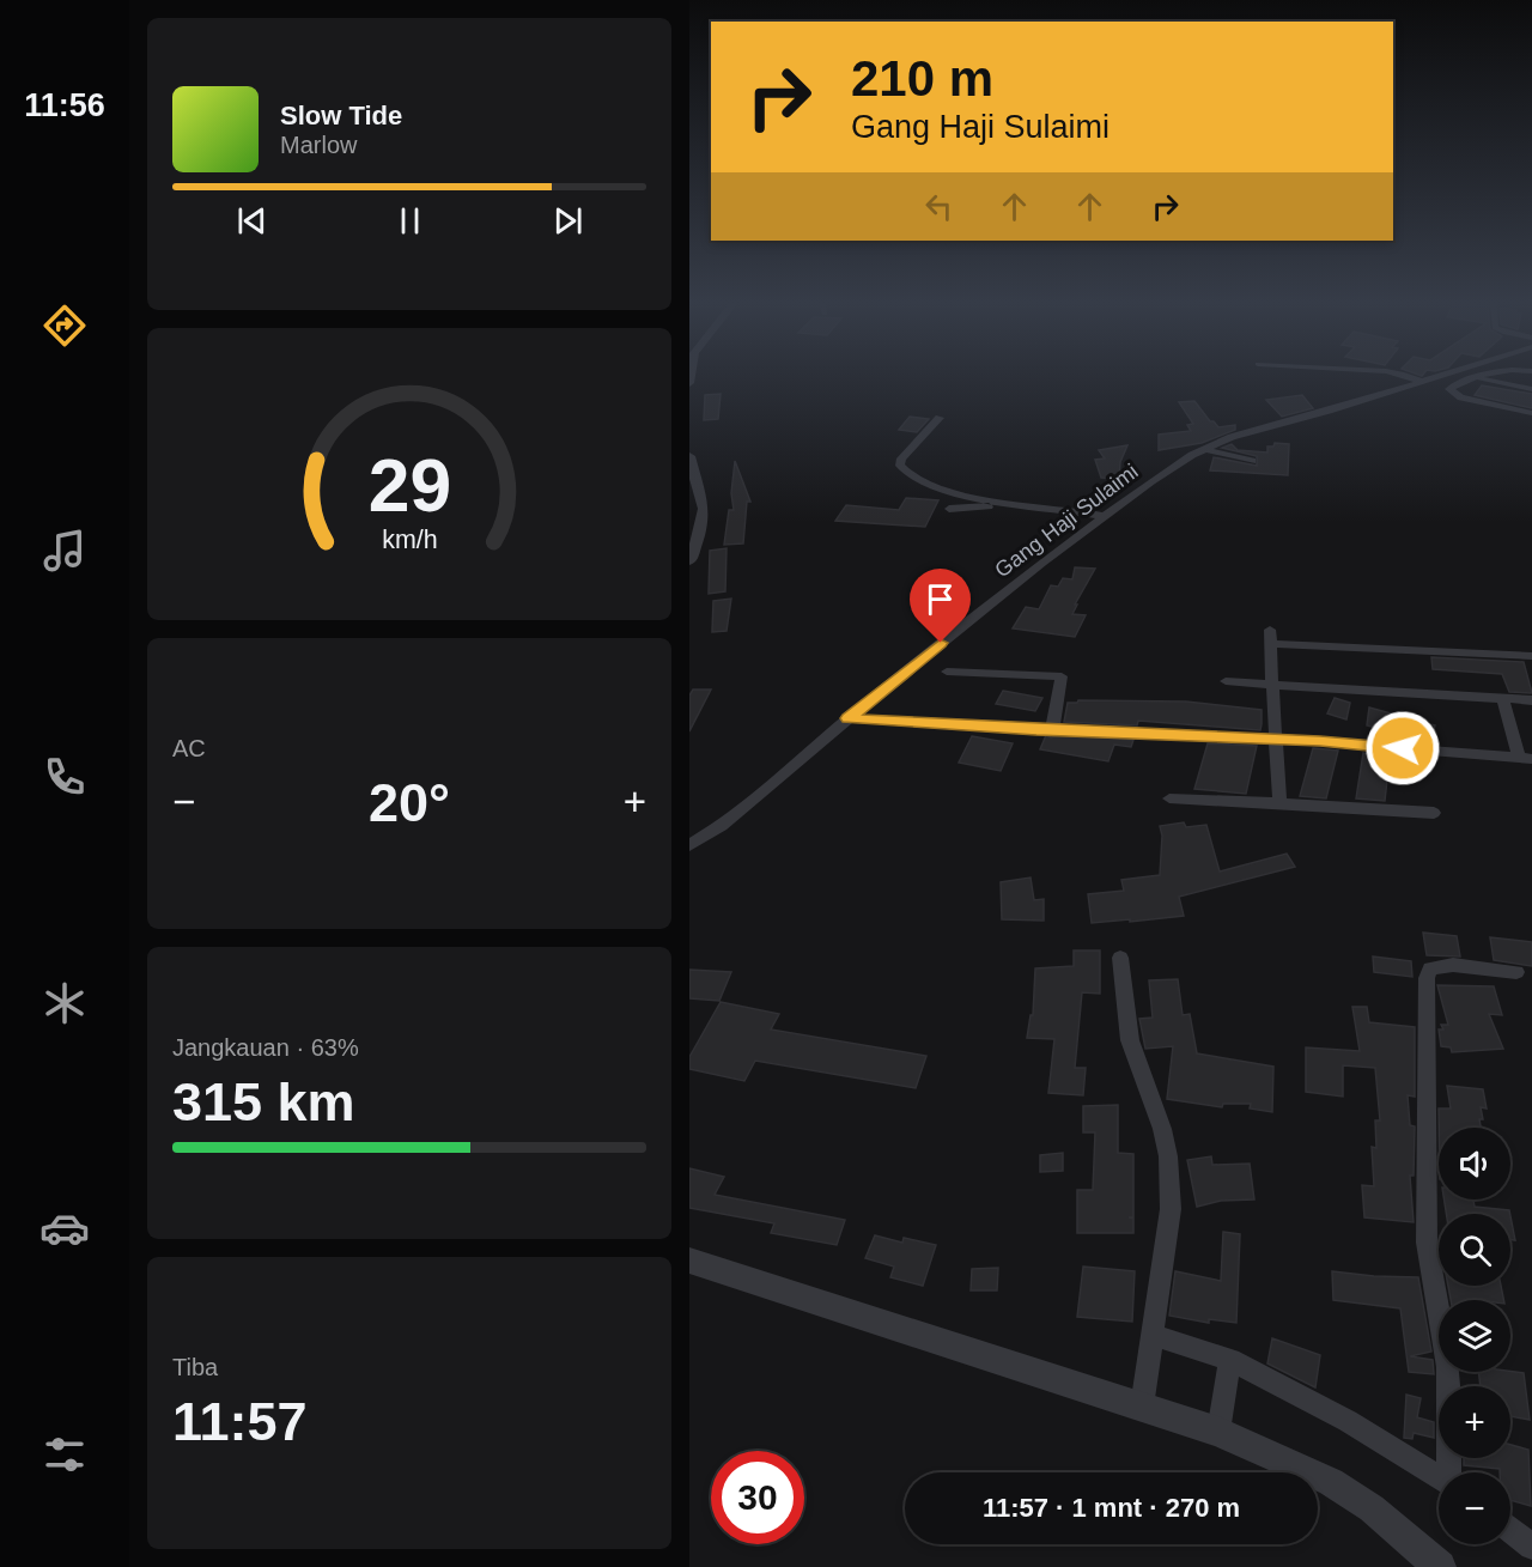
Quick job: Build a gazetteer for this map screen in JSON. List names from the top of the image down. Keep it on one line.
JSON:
{"streets":{"street":["Gang Haji Sulaimi"]},"page":{"tabs":"11:56","turn":["210 m","Gang Haji Sulaimi"],"song":["Slow Tide","Marlow"],"tile":["AC",["Jangkauan · 63%","315 km"],["Tiba","11:57"]],"heat":["−","20°","+"],"map_buttons":["+","−"],"limit":"30","trip":"11:57 · 1 mnt · 270 m","gauge":["29","km/h"]}}
